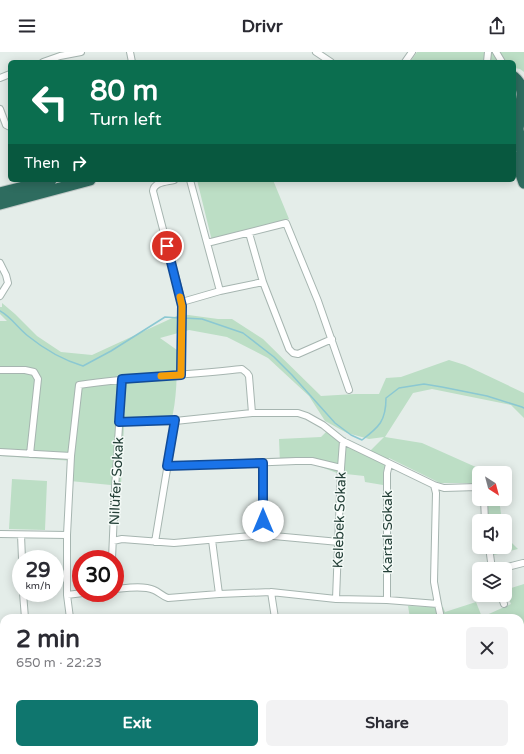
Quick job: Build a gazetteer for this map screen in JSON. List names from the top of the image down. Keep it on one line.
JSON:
{"streets":{"street":["Nilüfer Sokak","Kelebek Sokak","Kartal Sokak"]},"north":"bottom right","page":{"header":"Drivr","turn":["80 m","Turn left"],"then":"Then","speed":"29 km/h","limit":"30","heading":["2 min","650 m · 22:23"],"buttons":["Exit","Share"]}}
